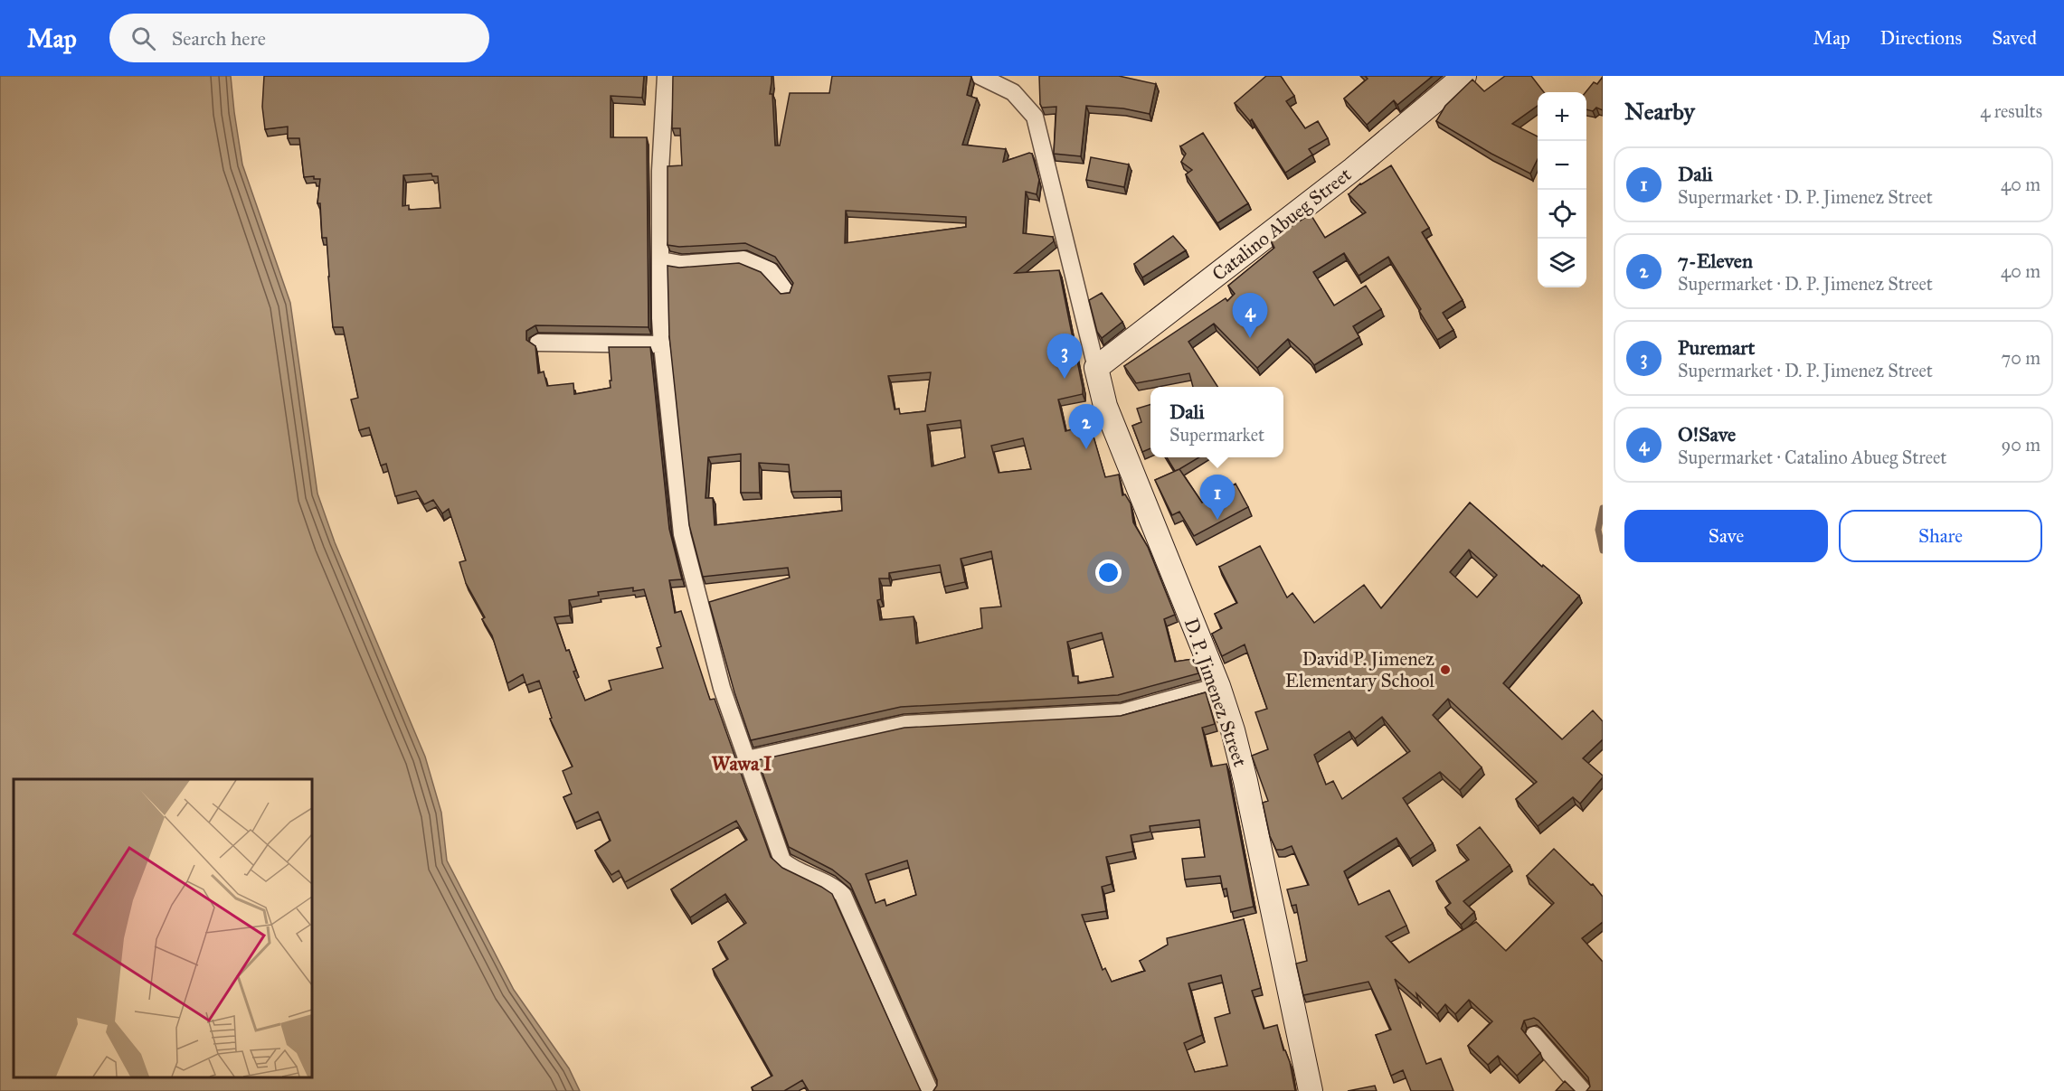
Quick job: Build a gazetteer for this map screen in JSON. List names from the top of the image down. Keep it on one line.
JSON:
{"streets":{"street":["Catalino Abueg Street","D. P. Jimenez Street"]},"crossings":[["Catalino Abueg Street","D. P. Jimenez Street"]],"districts":["Wawa I"],"places":["David P. Jimenez Elementary School"],"page":{"header":"Map","search":"Search here","nav":["Map","Directions","Saved"],"heading":["Nearby","4 results"],"map_buttons":["+","−"],"list":[{"mark":"1","name":"Dali","note":"Supermarket · D. P. Jimenez Street","value":"40 m"},{"mark":"2","name":"7-Eleven","note":"Supermarket · D. P. Jimenez Street","value":"40 m"},{"mark":"3","name":"Puremart","note":"Supermarket · D. P. Jimenez Street","value":"70 m"},{"mark":"4","name":"O!Save","note":"Supermarket · Catalino Abueg Street","value":"90 m"}],"pins":["4","3","2","1"],"popup":["Dali","Supermarket"],"buttons":["Save","Share"]}}
